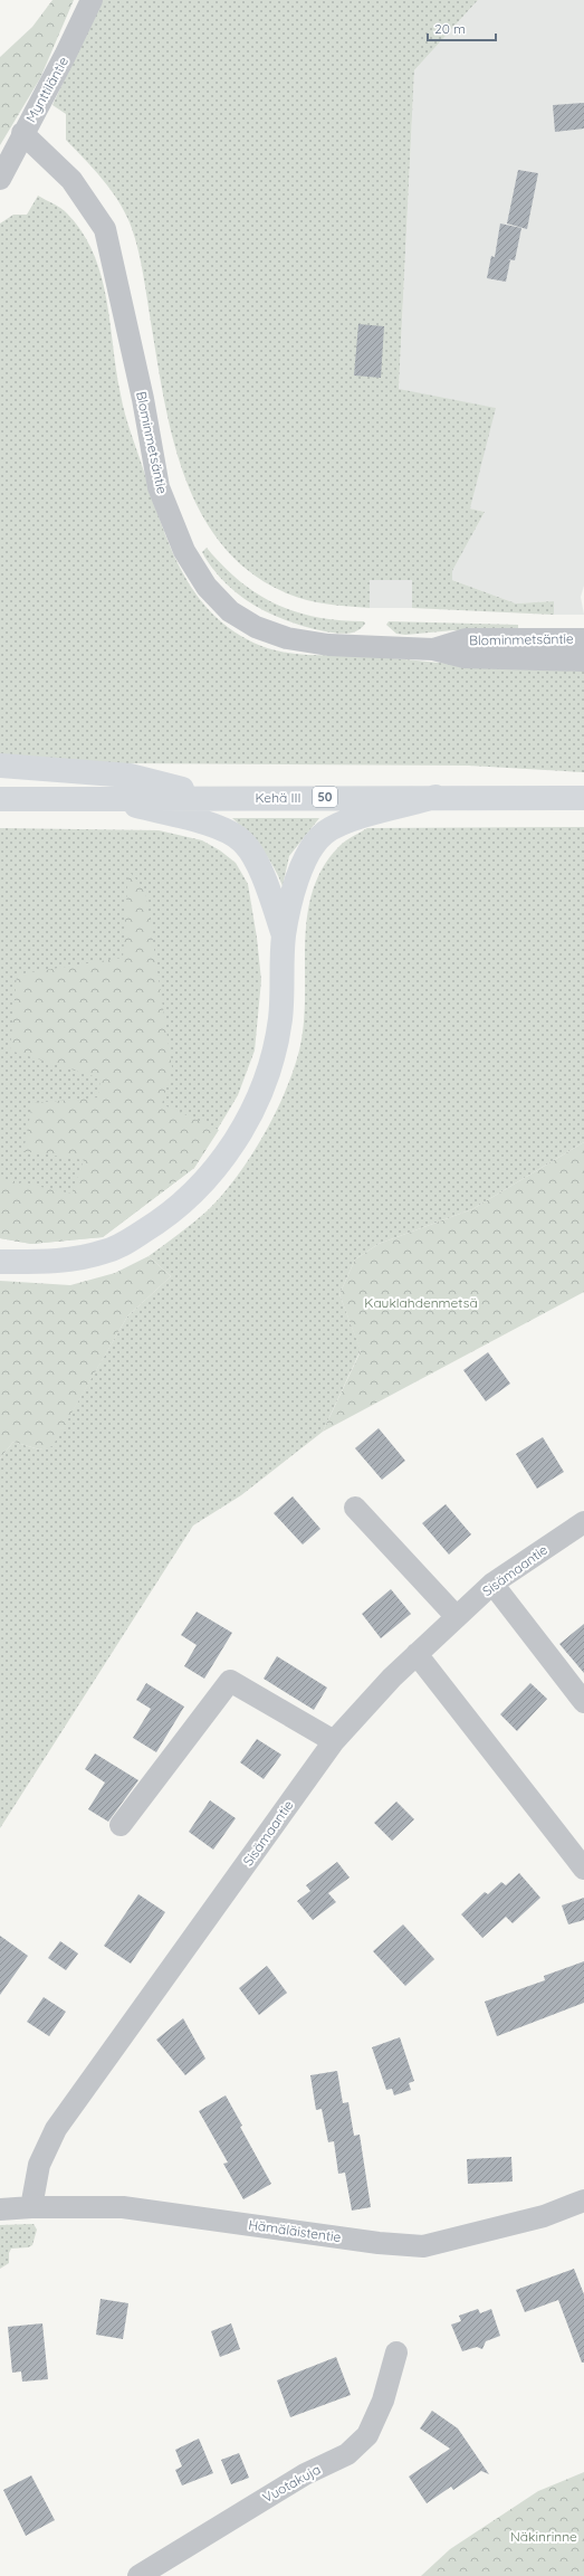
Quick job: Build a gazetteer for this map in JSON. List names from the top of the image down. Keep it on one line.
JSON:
{"streets":{"highway":["Kehä III","50"],"street":["Mynttiläntie","Blominmetsäntie","Sisämaantie","Hämäläistentie","Vuotakuja"]},"crossings":[["Mynttiläntie","Blominmetsäntie"],["Sisämaantie","Hämäläistentie"]],"parks":["Kauklahdenmetsä","Näkinrinne"],"scale_bar":"20 m"}
